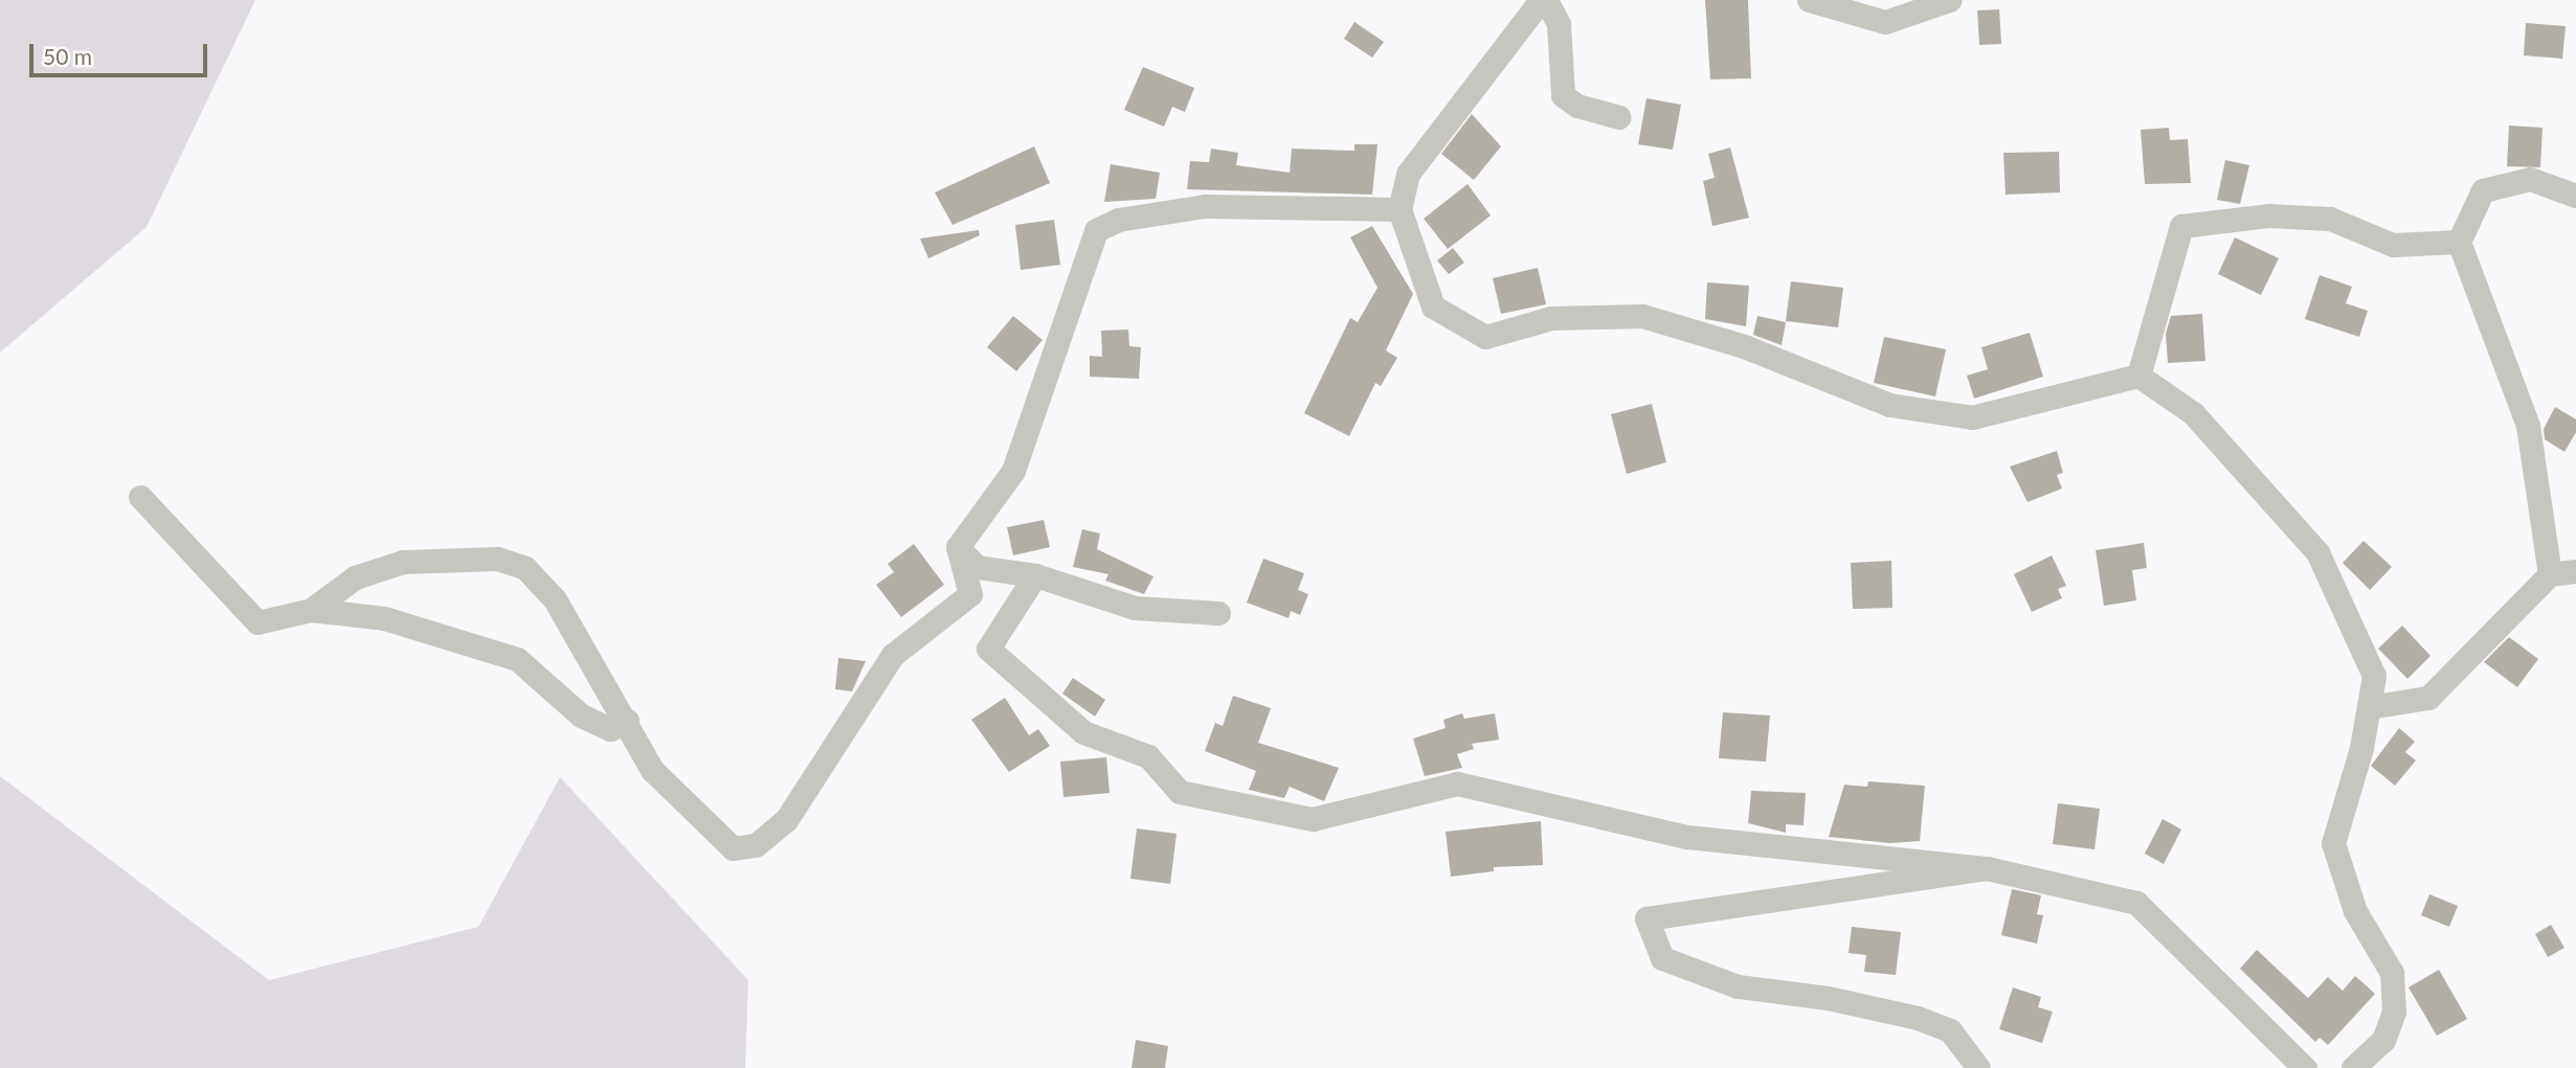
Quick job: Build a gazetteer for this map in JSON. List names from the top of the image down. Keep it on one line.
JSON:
{"scale_bar":"50 m"}
